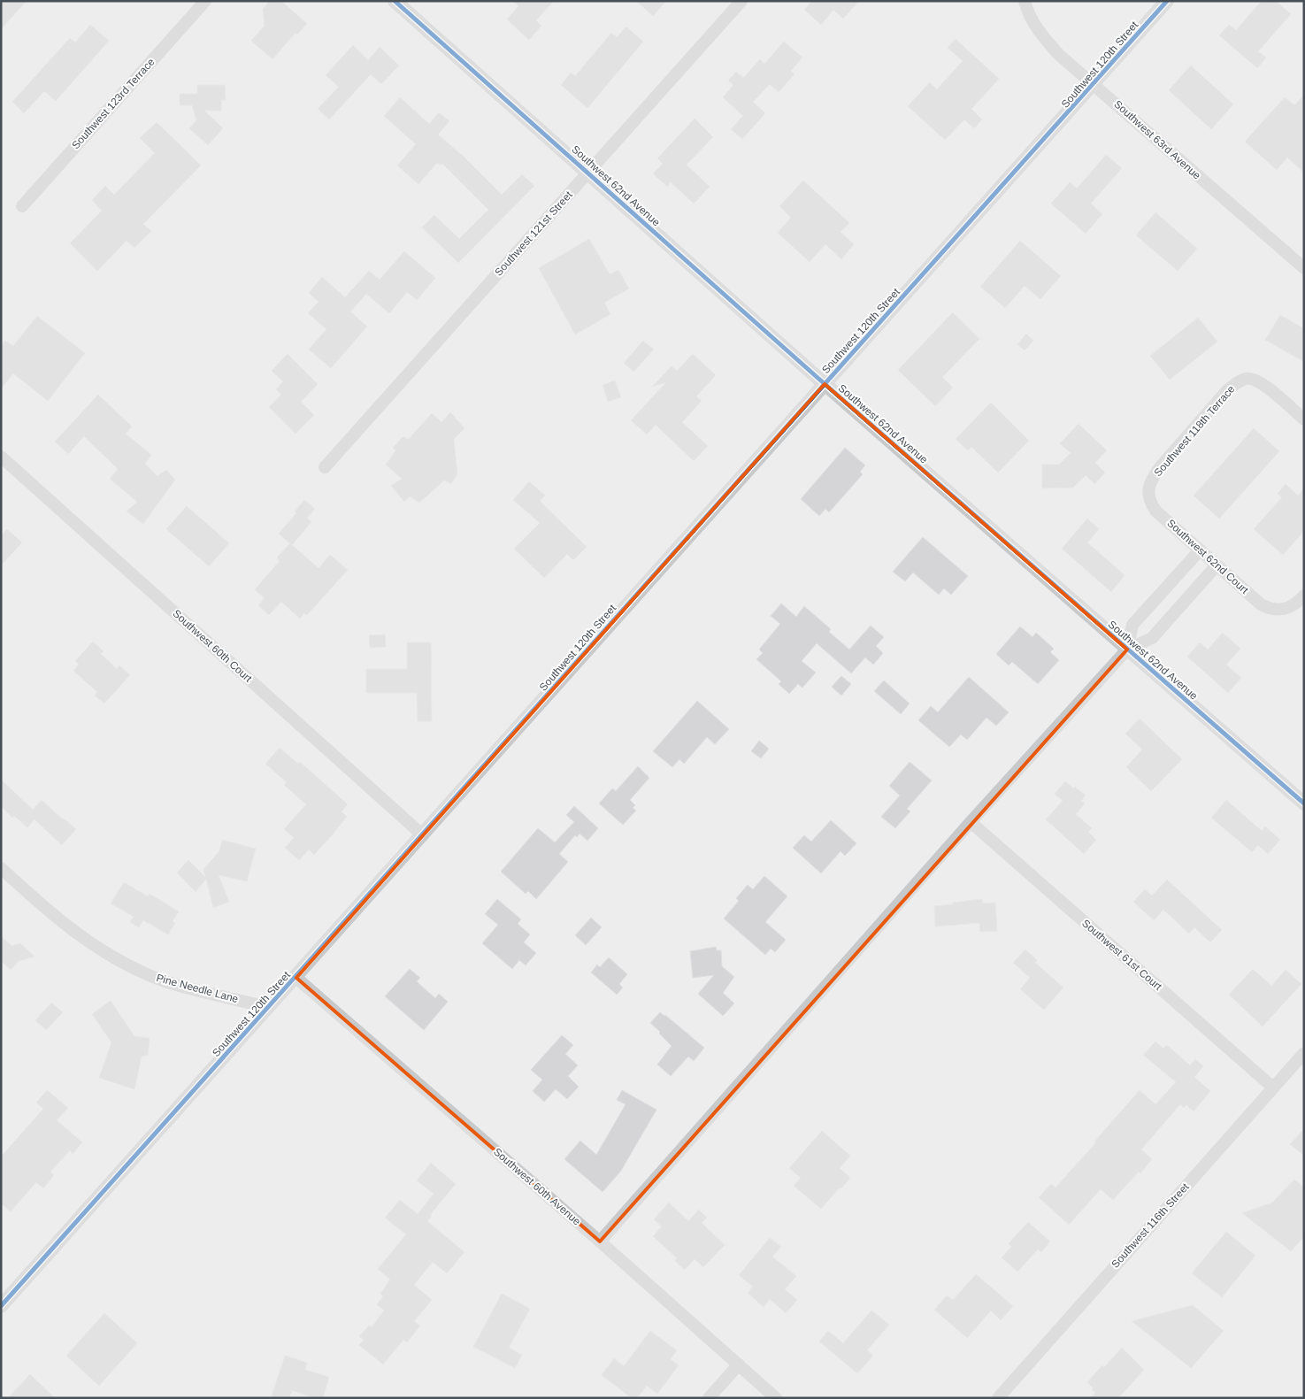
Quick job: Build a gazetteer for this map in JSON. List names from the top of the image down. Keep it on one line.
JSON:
{"streets":{"street":["Southwest 120th Street","Southwest 123rd Terrace","Southwest 63rd Avenue","Southwest 62nd Avenue","Southwest 121st Street","Southwest 118th Terrace","Southwest 62nd Court","Southwest 60th Court","Southwest 61st Court","Pine Needle Lane","Southwest 60th Avenue","Southwest 116th Street"]},"crossings":[["Southwest 120th Street","Southwest 63rd Avenue"],["Southwest 120th Street","Southwest 62nd Avenue"],["Southwest 120th Street","Southwest 60th Court"],["Southwest 120th Street","Pine Needle Lane"],["Southwest 120th Street","Southwest 60th Avenue"],["Southwest 62nd Avenue","Southwest 121st Street"],["Southwest 118th Terrace","Southwest 62nd Court"],["Southwest 61st Court","Southwest 116th Street"]]}
